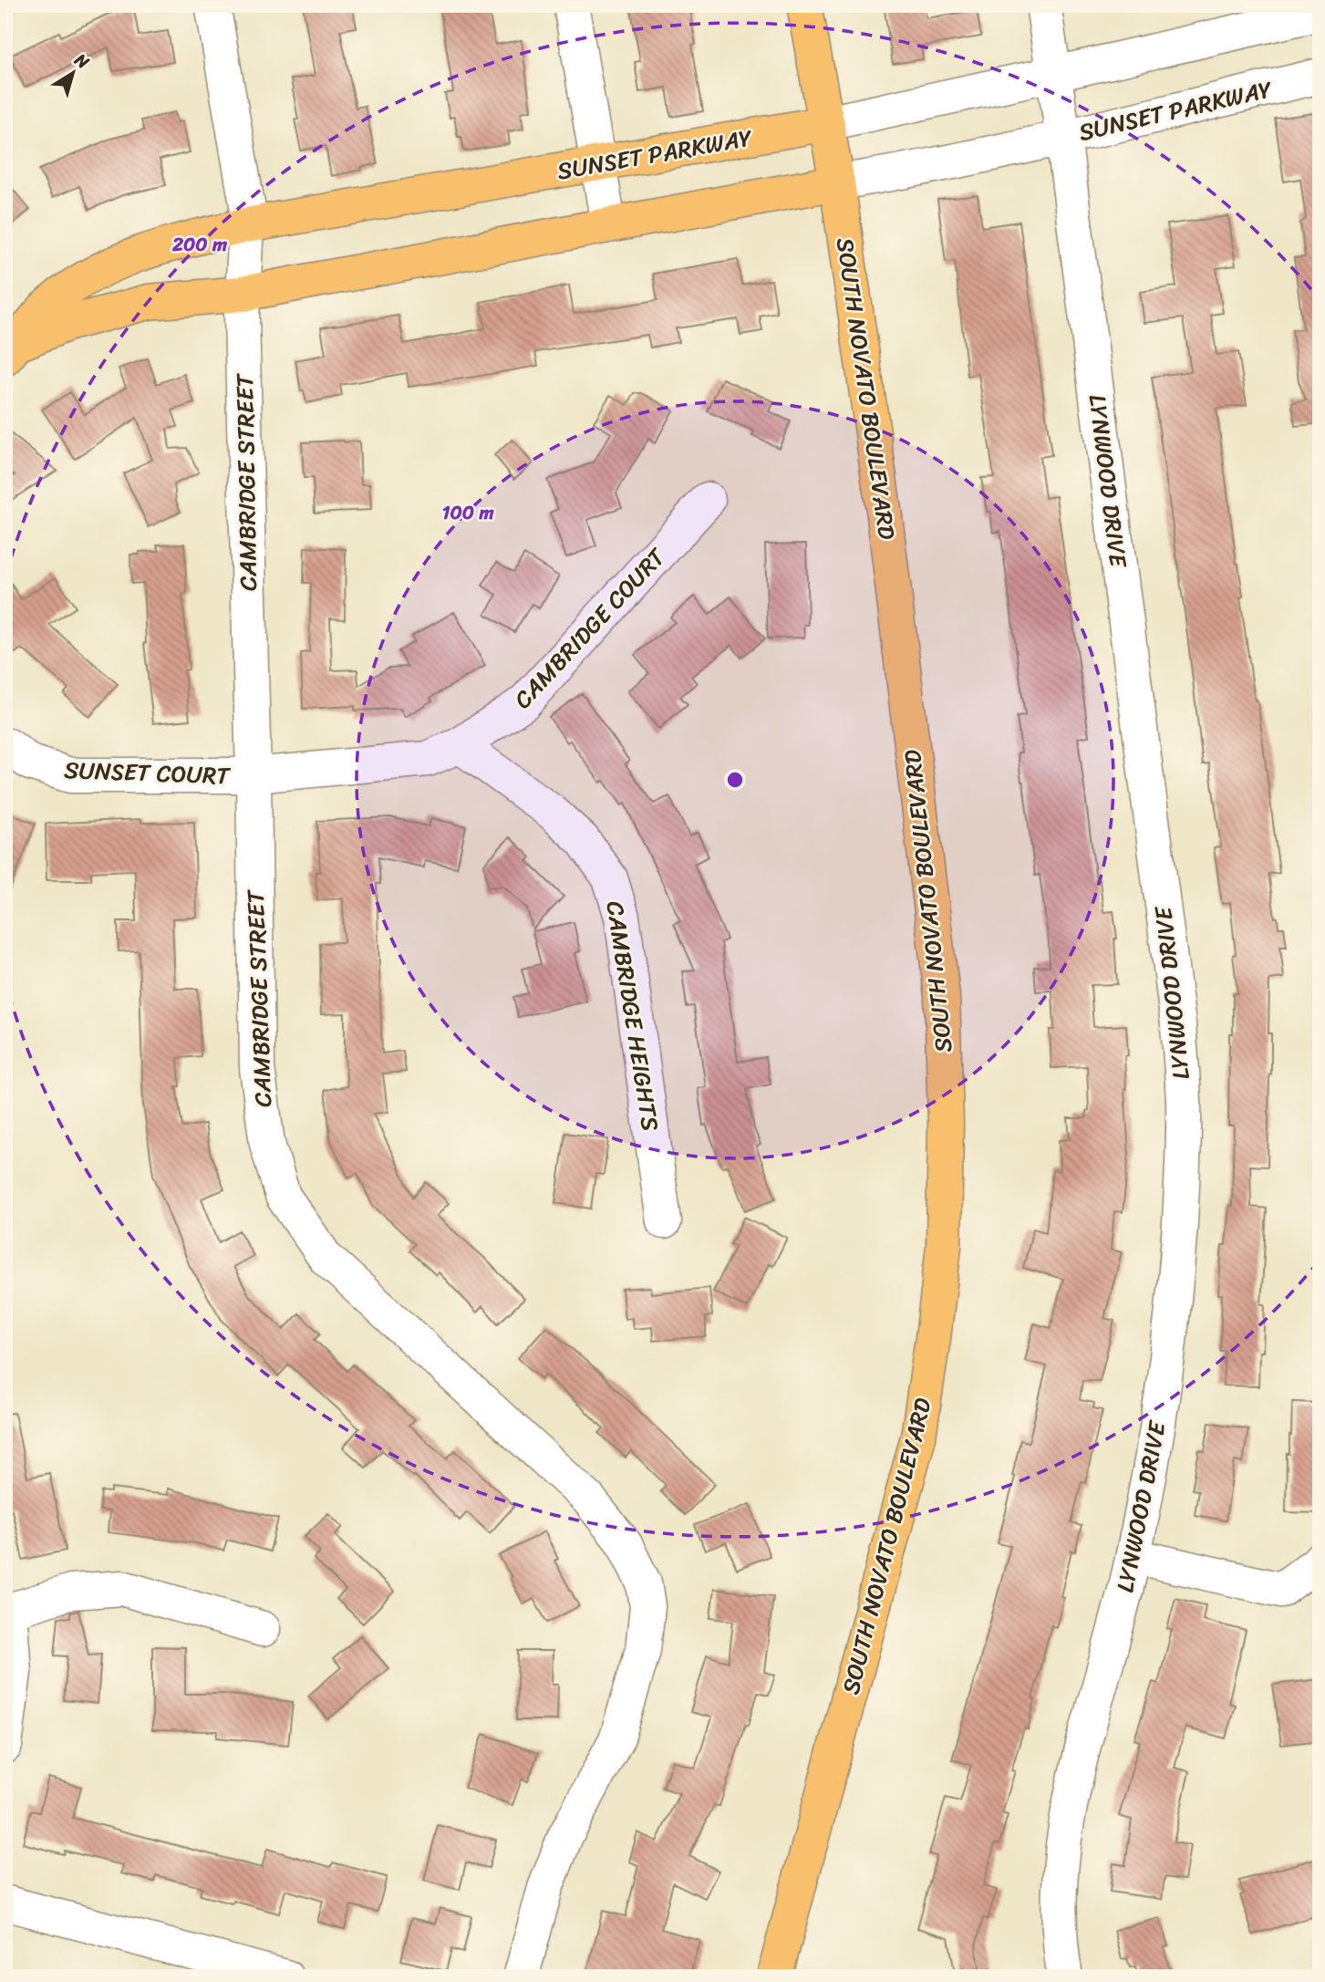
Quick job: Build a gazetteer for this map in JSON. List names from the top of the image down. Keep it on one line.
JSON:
{"streets":{"main road":["SUNSET PARKWAY","SOUTH NOVATO BOULEVARD"],"street":["LYNWOOD DRIVE","CAMBRIDGE STREET","CAMBRIDGE COURT","SUNSET COURT","CAMBRIDGE HEIGHTS"]},"crossings":[["SUNSET PARKWAY","SOUTH NOVATO BOULEVARD"],["SUNSET PARKWAY","LYNWOOD DRIVE"],["SUNSET PARKWAY","CAMBRIDGE STREET"],["CAMBRIDGE STREET","SUNSET COURT"],["CAMBRIDGE COURT","CAMBRIDGE HEIGHTS"]],"north":"top right","rings":["200 m","100 m"]}
